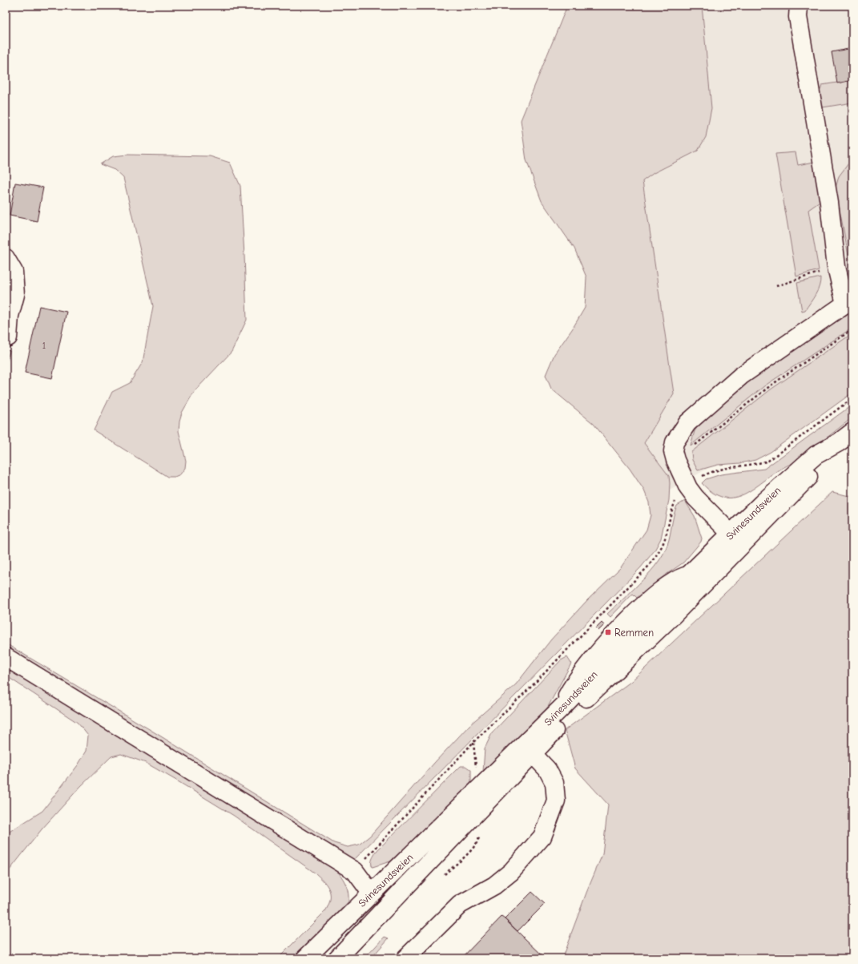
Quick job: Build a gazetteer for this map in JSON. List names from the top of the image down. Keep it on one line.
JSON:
{"streets":{"main road":["Svinesundsveien"]},"places":{"transit":["Remmen"]},"house_numbers":["1"]}
